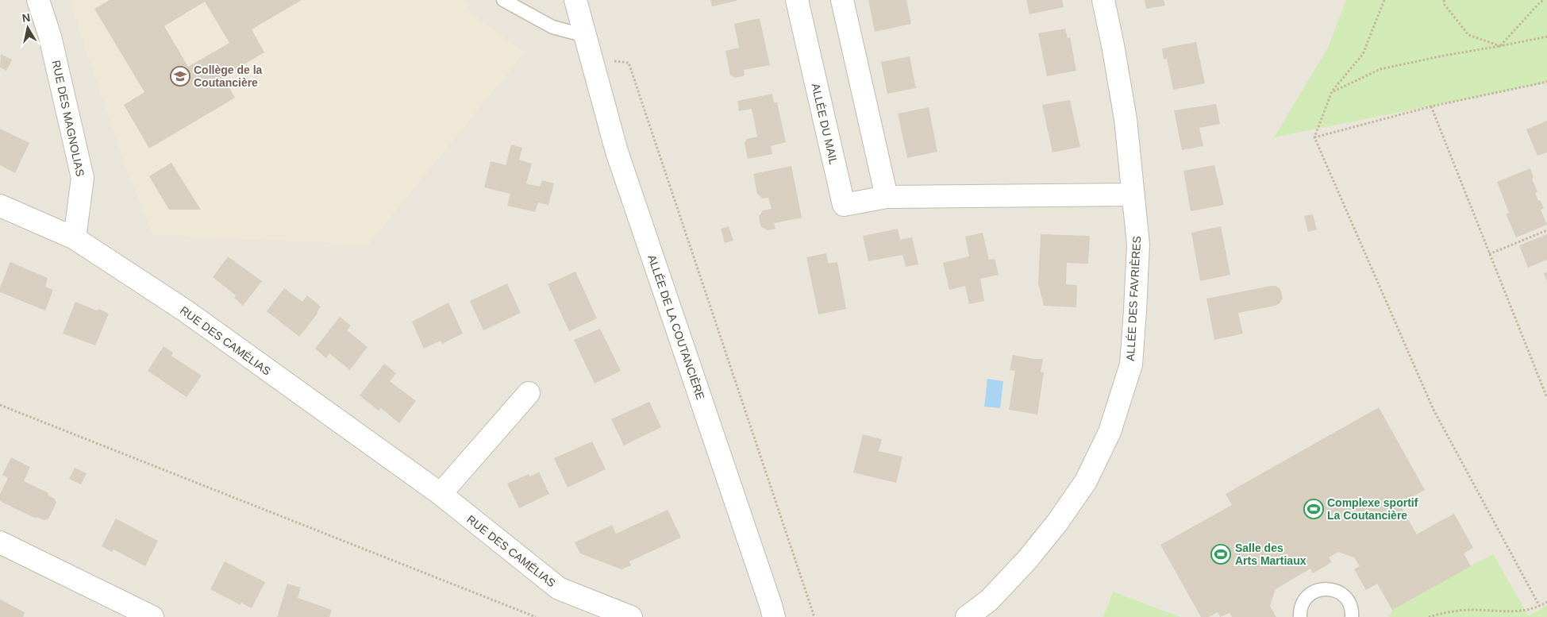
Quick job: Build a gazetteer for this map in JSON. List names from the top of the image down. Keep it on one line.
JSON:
{"streets":{"street":["RUE DES MAGNOLIAS","ALLÉE DU MAIL","ALLÉE DES FAVRIÈRES","ALLÉE DE LA COUTANCIÈRE","RUE DES CAMÉLIAS"]},"crossings":[["RUE DES MAGNOLIAS","RUE DES CAMÉLIAS"],["ALLÉE DU MAIL","ALLÉE DES FAVRIÈRES"]],"places":{"school or university":["Collège de la Coutancière"],"sports":["Complexe sportif La Coutancière","Salle des Arts Martiaux"]},"north":"top"}
